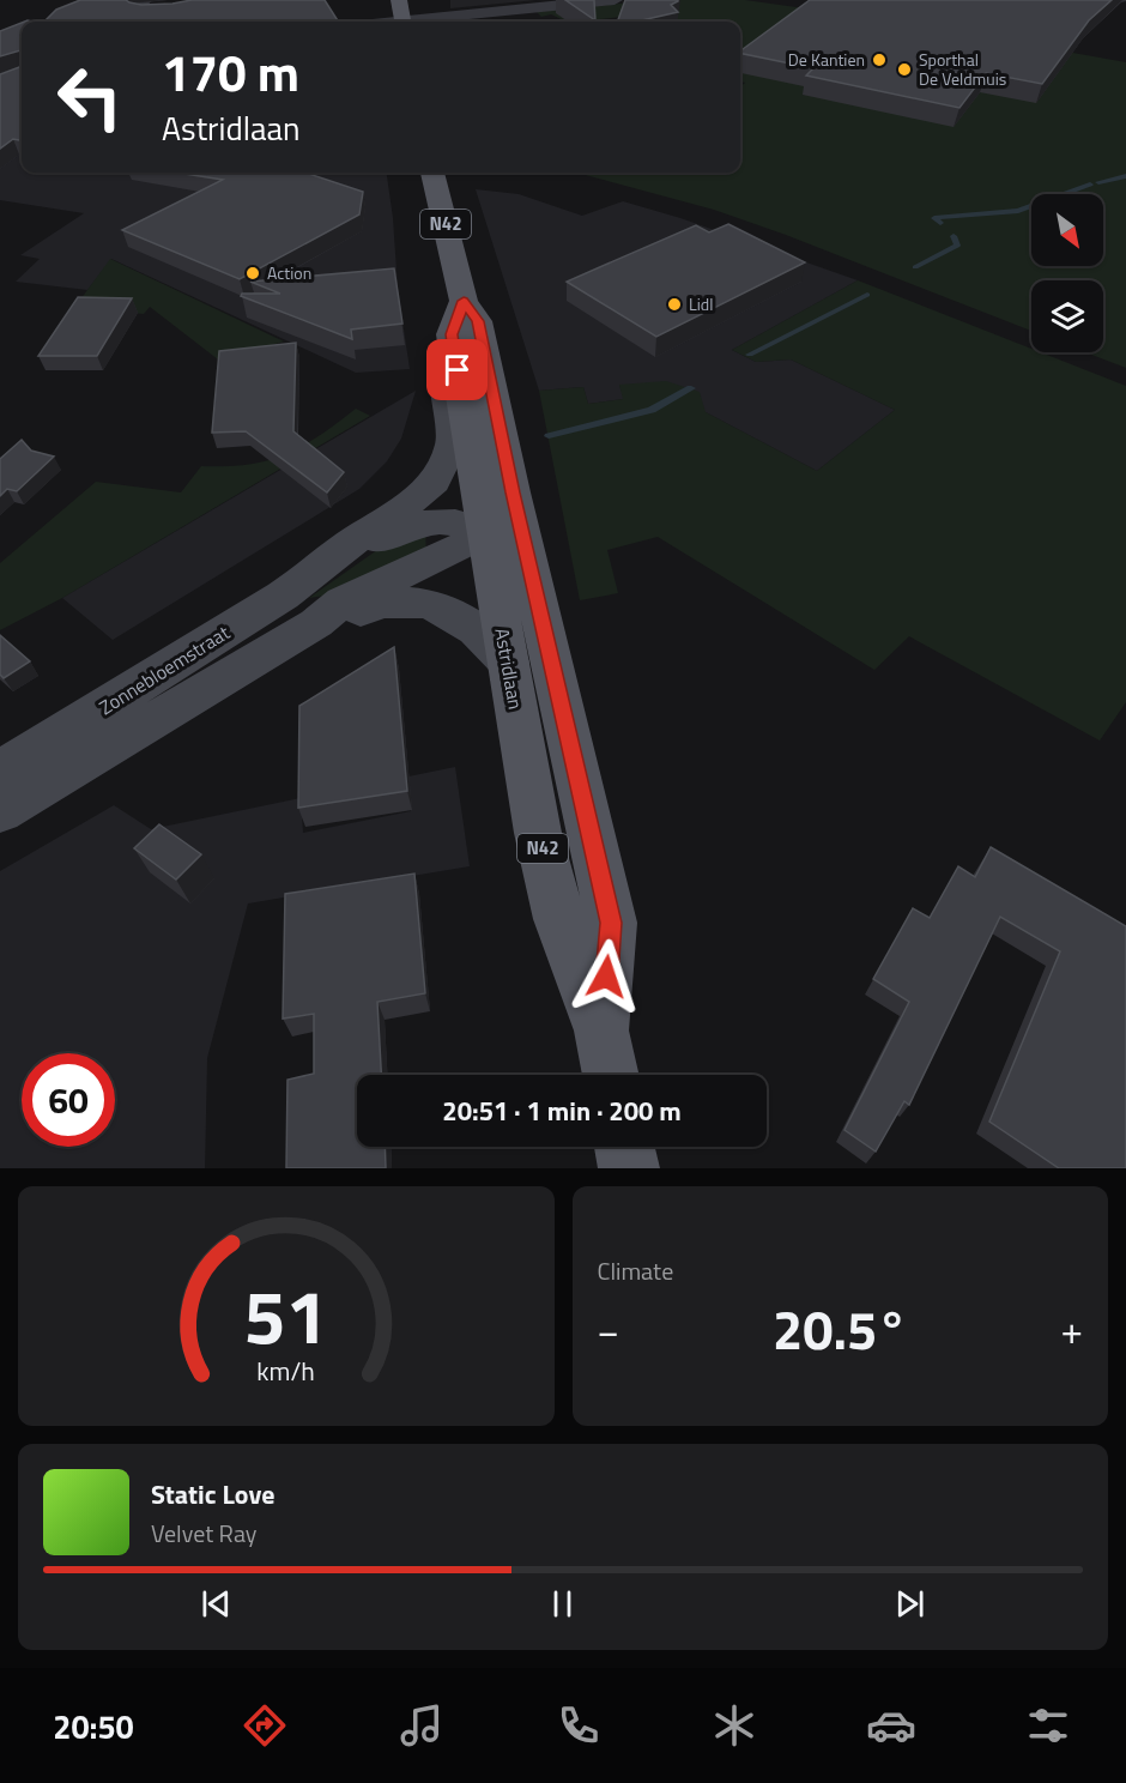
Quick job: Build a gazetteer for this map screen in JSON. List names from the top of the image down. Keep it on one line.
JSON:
{"streets":{"main road":["N42","Astridlaan","Zonnebloemstraat"]},"crossings":[["Astridlaan","Zonnebloemstraat"]],"places":["De Kantien","Sporthal De Veldmuis","Action","Lidl"],"north":"bottom right","page":{"turn":["170 m","Astridlaan"],"limit":"60","trip":"20:51 · 1 min · 200 m","tile":"Climate","heat":["−","20.5°","+"],"song":["Static Love","Velvet Ray"],"tabs":"20:50","gauge":["51","km/h"]}}
